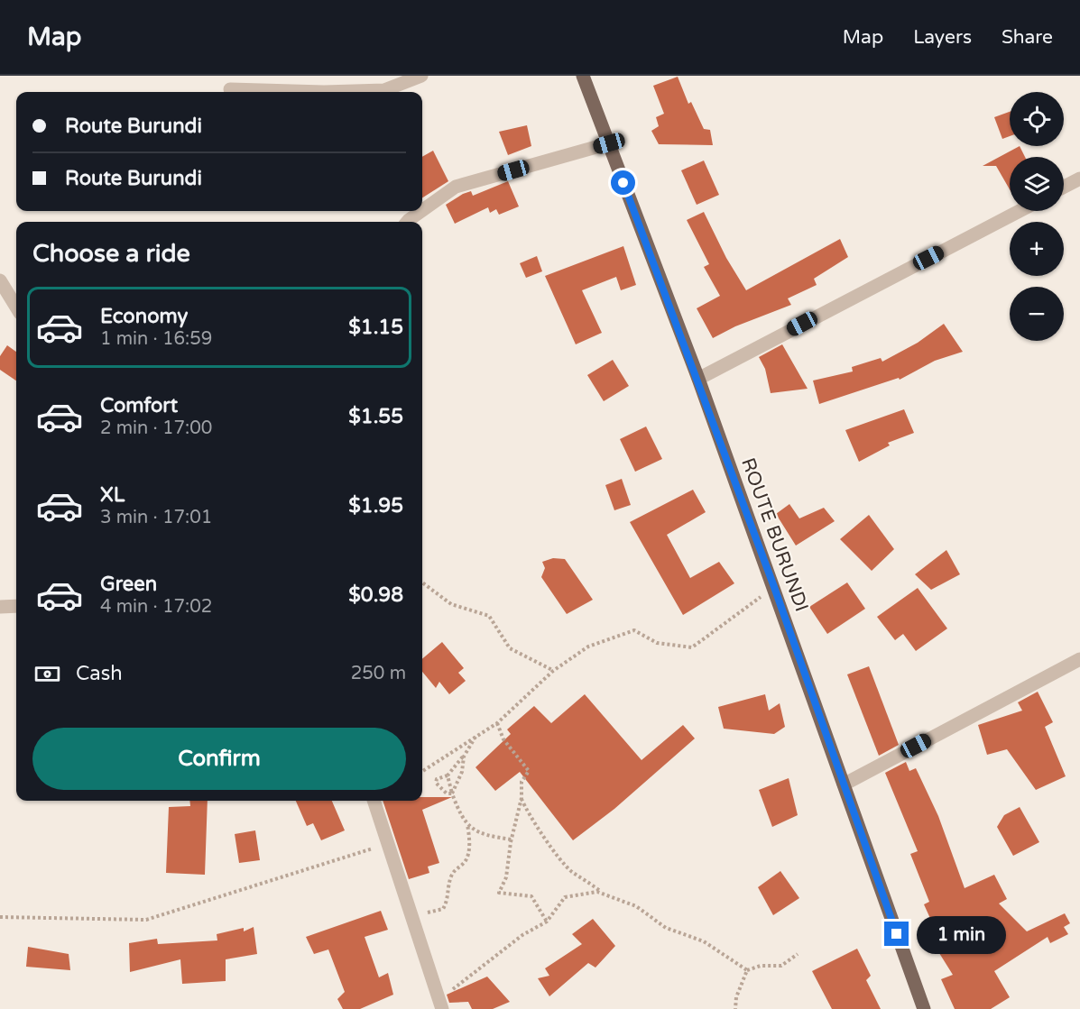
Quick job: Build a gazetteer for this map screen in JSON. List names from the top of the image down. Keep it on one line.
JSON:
{"streets":{"main road":["ROUTE BURUNDI"]},"page":{"header":"Map","nav":["Map","Layers","Share"],"map_buttons":["+","−"],"banner":["Route Burundi","Route Burundi"],"heading":"Choose a ride","list":[{"name":"Economy","note":"1 min · 16:59","value":"$1.15"},{"name":"Comfort","note":"2 min · 17:00","value":"$1.55"},{"name":"XL","note":"3 min · 17:01","value":"$1.95"},{"name":"Green","note":"4 min · 17:02","value":"$0.98"}],"pay":["Cash","250 m"],"buttons":"Confirm","bubble":"1 min"}}
